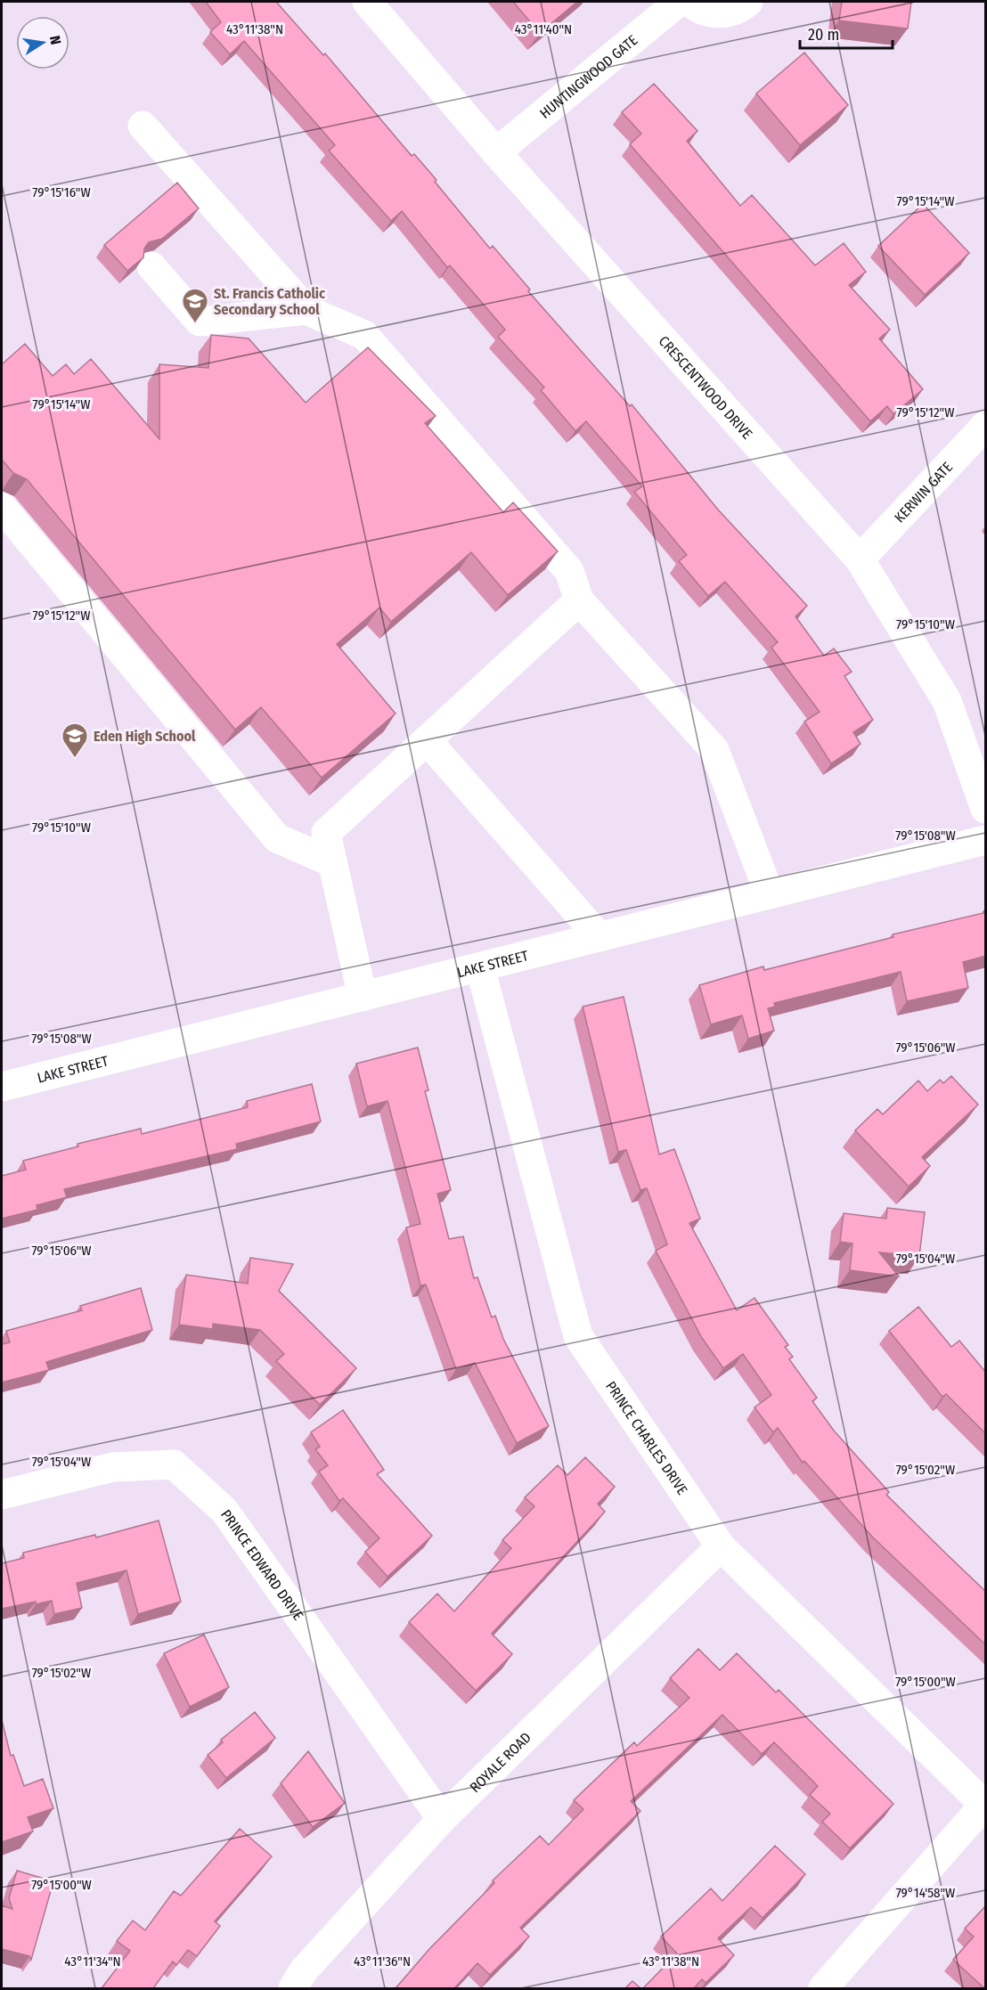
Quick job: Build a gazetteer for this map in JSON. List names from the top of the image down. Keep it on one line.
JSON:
{"streets":{"street":["HUNTINGWOOD GATE","CRESCENTWOOD DRIVE","KERWIN GATE","LAKE STREET","PRINCE CHARLES DRIVE","PRINCE EDWARD DRIVE","ROYALE ROAD"]},"crossings":[["HUNTINGWOOD GATE","CRESCENTWOOD DRIVE"],["CRESCENTWOOD DRIVE","KERWIN GATE"],["LAKE STREET","PRINCE CHARLES DRIVE"],["PRINCE CHARLES DRIVE","ROYALE ROAD"],["PRINCE EDWARD DRIVE","ROYALE ROAD"]],"places":{"school or university":["St. Francis Catholic Secondary School","Eden High School"]},"scale_bar":"20 m","north":"right","coordinates":["43°11'38\"N","43°11'40\"N","79°15'16\"W","79°15'14\"W","79°15'12\"W","79°15'10\"W","79°15'08\"W","79°15'06\"W","79°15'04\"W","79°15'02\"W","79°15'00\"W","79°14'58\"W","43°11'34\"N","43°11'36\"N"]}
